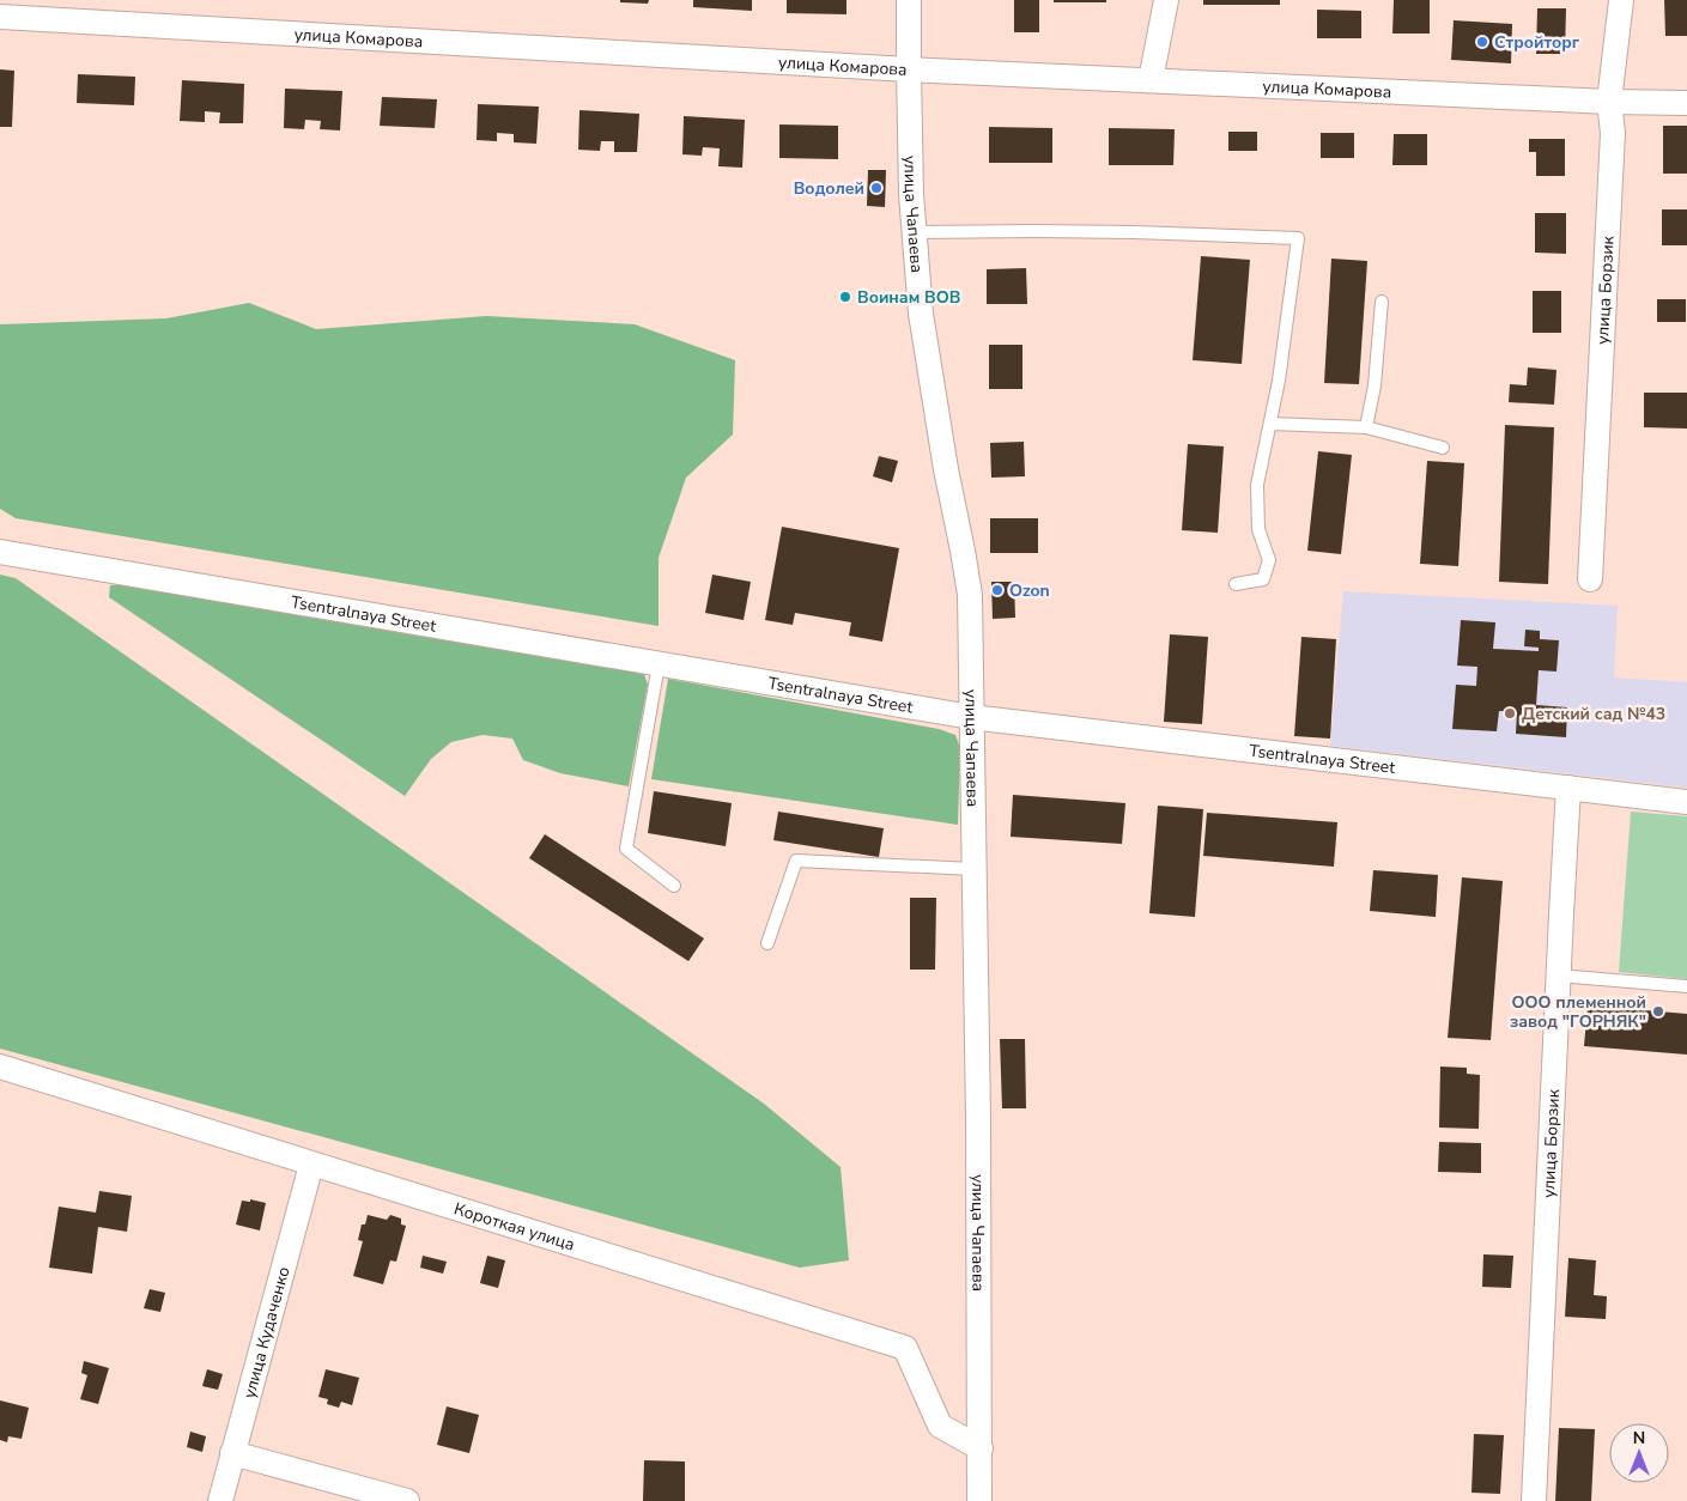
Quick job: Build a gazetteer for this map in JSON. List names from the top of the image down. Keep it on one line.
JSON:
{"streets":{"street":["улица Комарова","улица Чапаева","улица Борзик","Tsentralnaya Street","Короткая улица","улица Кудаченко"]},"crossings":[["улица Комарова","улица Чапаева"],["улица Комарова","улица Борзик"],["улица Чапаева","Tsentralnaya Street"],["улица Чапаева","Короткая улица"],["улица Борзик","Tsentralnaya Street"],["Короткая улица","улица Кудаченко"]],"places":["Стройторг","Водолей","Воинам ВОВ","Ozon","Детский сад №43","ООО племенной завод \"ГОРНЯК\""],"north":"top"}
